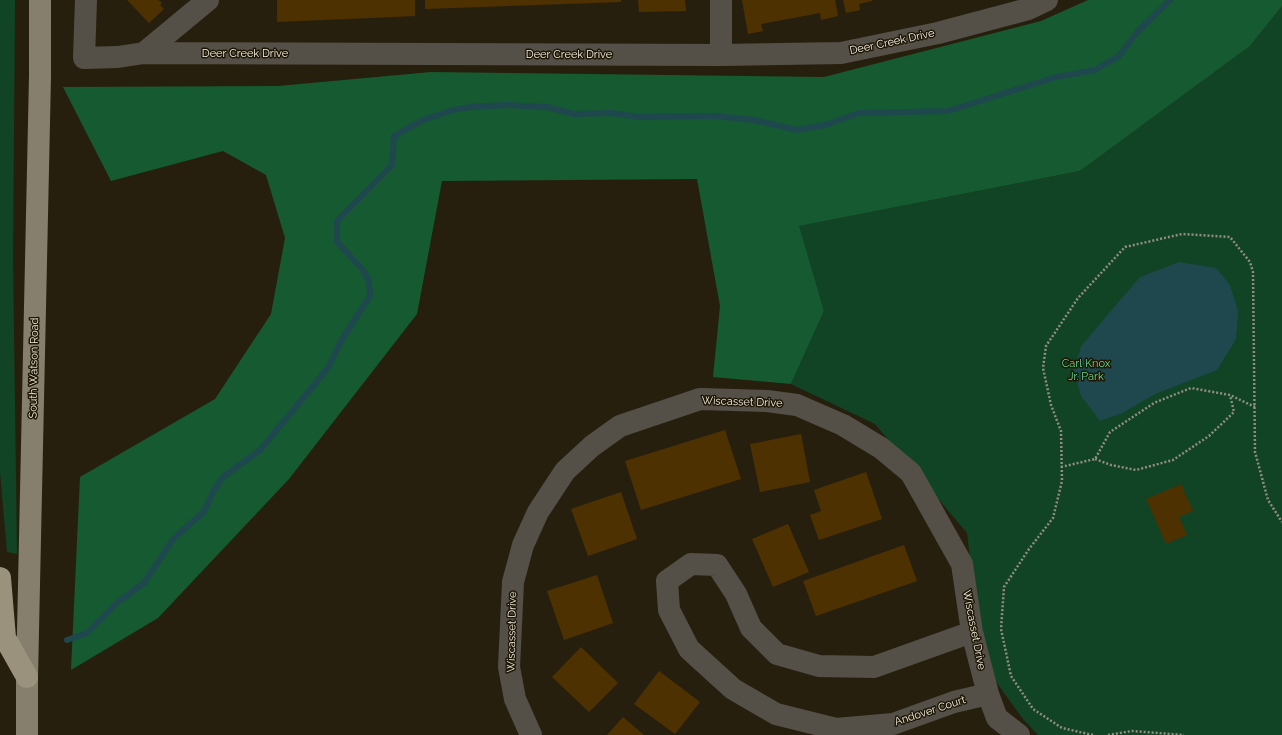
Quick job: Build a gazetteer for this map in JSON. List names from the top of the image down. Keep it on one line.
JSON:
{"streets":{"main road":["South Watson Road"],"street":["Deer Creek Drive","Wiscasset Drive","Andover Court"]},"crossings":[["Wiscasset Drive","Andover Court"]],"parks":["Carl Knox Jr. Park"]}
